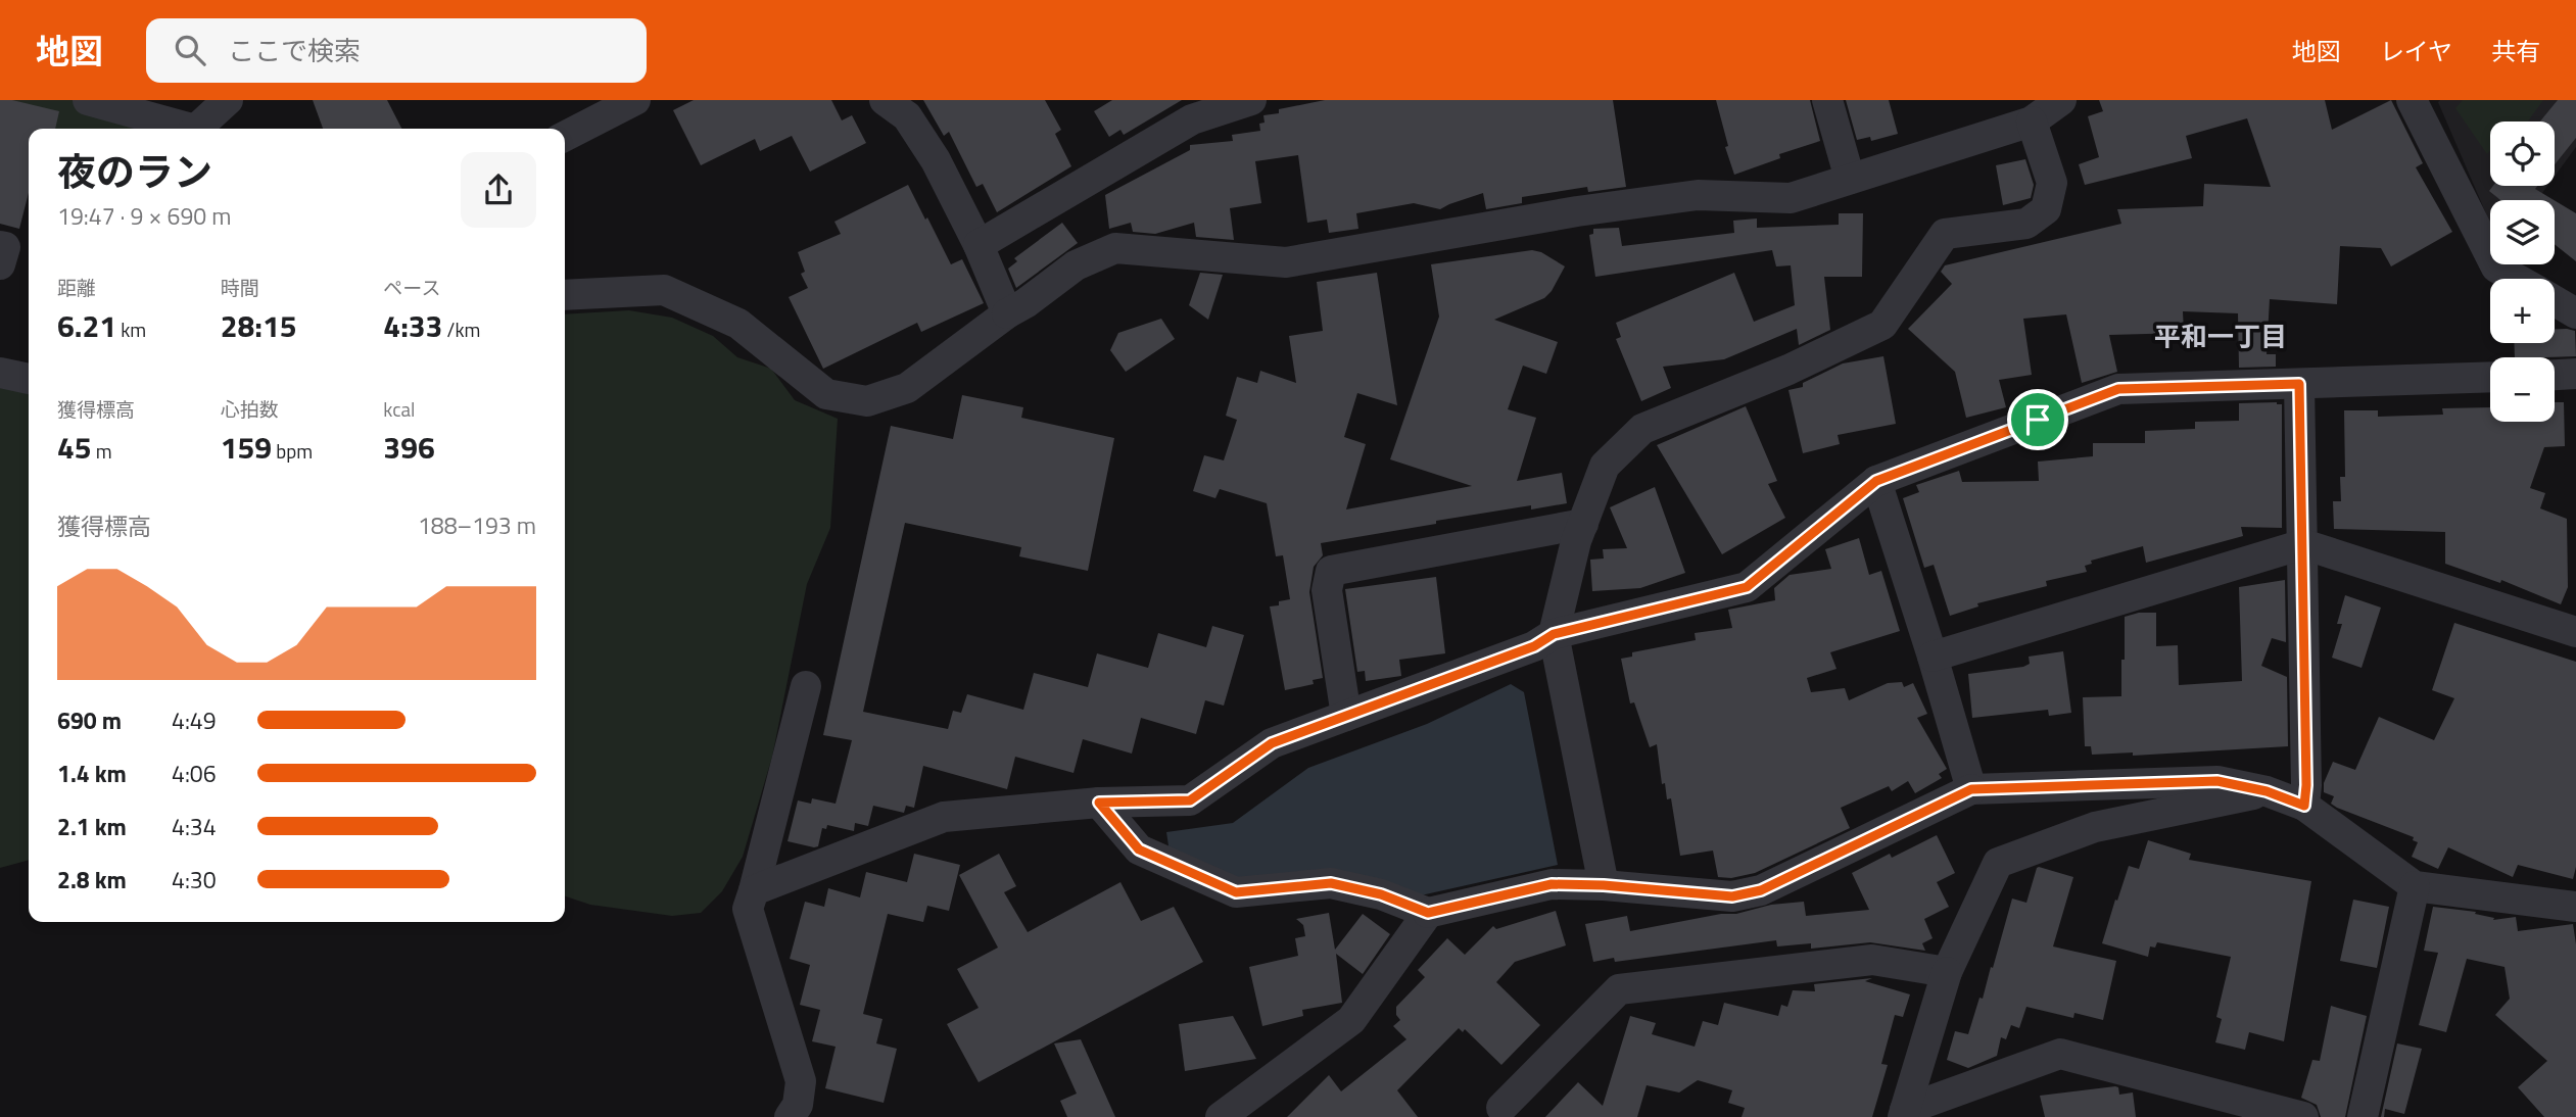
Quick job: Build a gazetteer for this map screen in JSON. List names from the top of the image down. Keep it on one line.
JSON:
{"districts":["平和一丁目"],"page":{"header":"地図","search":"ここで検索","nav":["地図","レイヤ","共有"],"map_buttons":["+","−"],"heading":["夜のラン","19:47 · 9 × 690 m"],"stats":[["距離","6.21 km"],["時間","28:15"],["ペース","4:33 /km"],["獲得標高","45 m"],["心拍数","159 bpm"],["kcal","396"]],"chart":["獲得標高","188–193 m"],"list":[{"name":"690 m","note":"4:49"},{"name":"1.4 km","note":"4:06"},{"name":"2.1 km","note":"4:34"},{"name":"2.8 km","note":"4:30"}]}}
